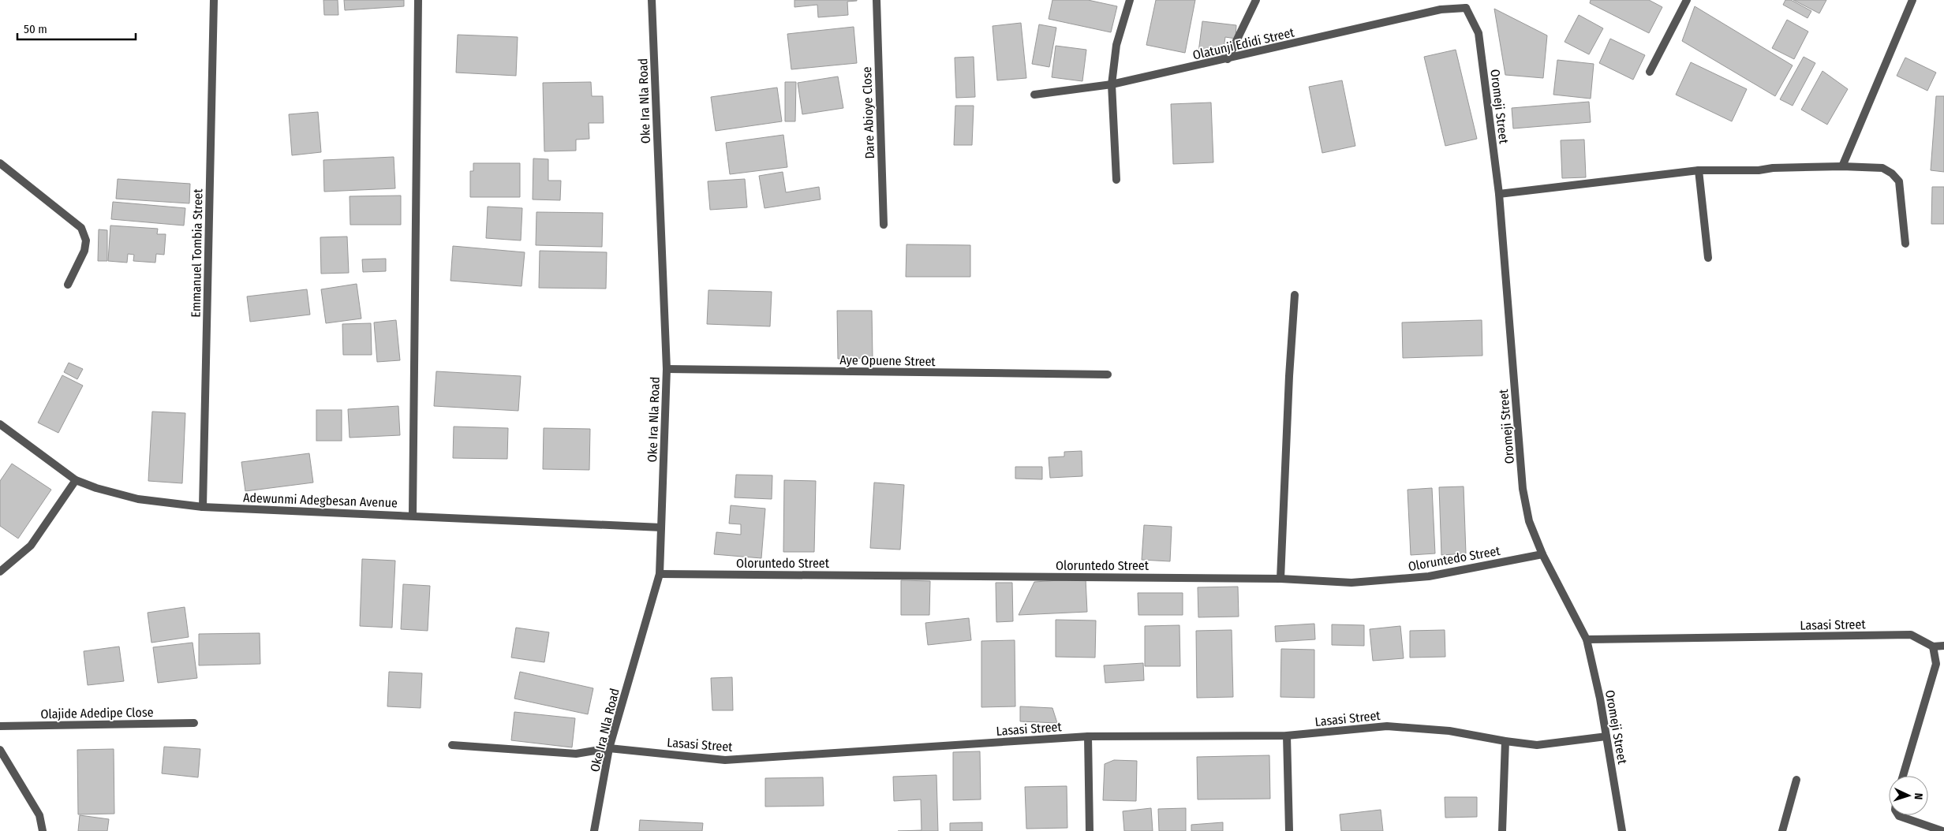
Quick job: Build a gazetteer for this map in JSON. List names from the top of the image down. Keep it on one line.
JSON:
{"streets":{"street":["Olatunji Edidi Street","Oke Ira Nla Road","Oromeji Street","Dare Abioye Close","Emmanuel Tombia Street","Aye Opuene Street","Adewunmi Adegbesan Avenue","Oloruntedo Street","Lasasi Street","Olajide Adedipe Close"]},"crossings":[["Olatunji Edidi Street","Oromeji Street"],["Oke Ira Nla Road","Aye Opuene Street"],["Oke Ira Nla Road","Adewunmi Adegbesan Avenue"],["Oke Ira Nla Road","Oloruntedo Street"],["Oke Ira Nla Road","Lasasi Street"],["Oromeji Street","Oloruntedo Street"],["Oromeji Street","Lasasi Street"],["Emmanuel Tombia Street","Adewunmi Adegbesan Avenue"]],"scale_bar":"50 m","north":"right"}
